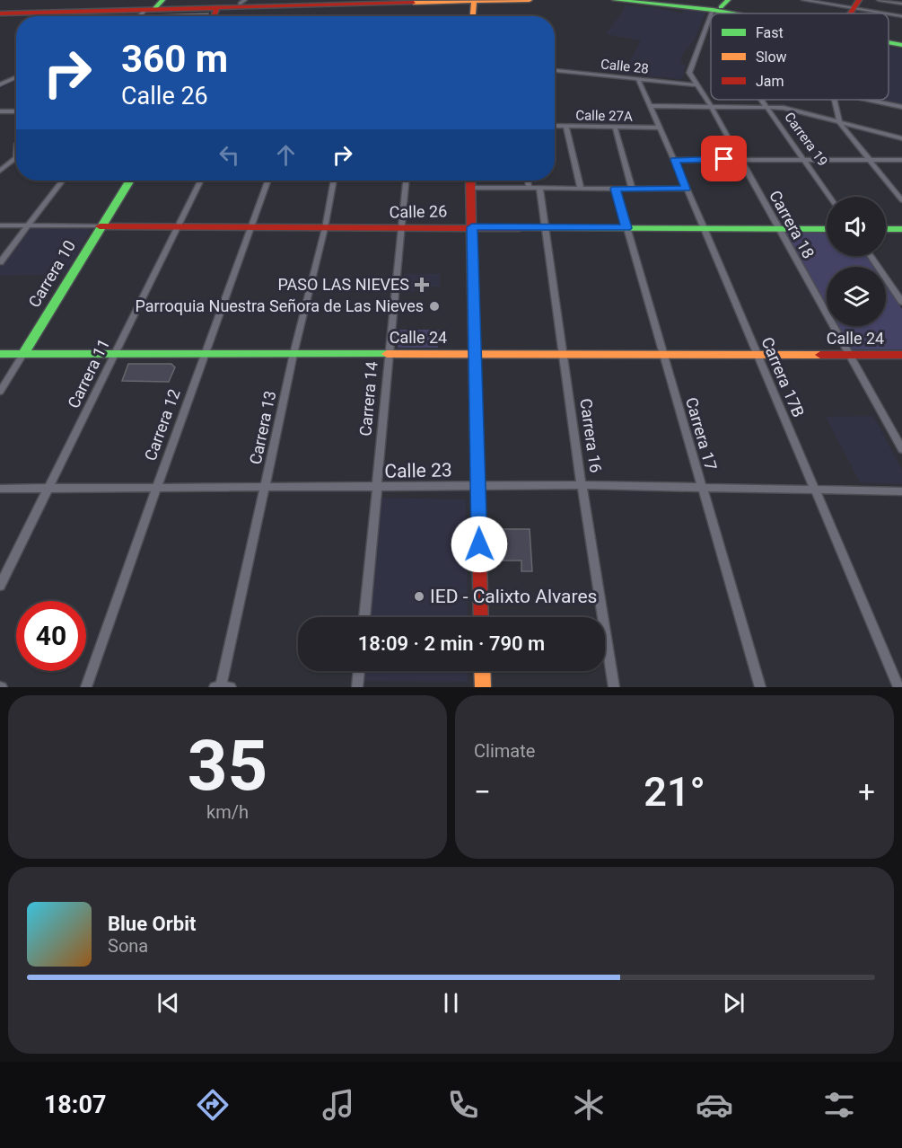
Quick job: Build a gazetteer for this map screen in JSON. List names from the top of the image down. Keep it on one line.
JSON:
{"streets":{"main road":["Calle 26","Carrera 10","Calle 24"],"street":["Calle 28","Calle 27A","Carrera 19","Carrera 18","Carrera 11","Carrera 17B","Carrera 14","Carrera 12","Carrera 13","Carrera 17","Carrera 16","Calle 23"]},"crossings":[["Calle 28","Carrera 18"],["Calle 28","Carrera 17B"],["Calle 27A","Carrera 17B"],["Calle 26","Carrera 18"],["Calle 26","Carrera 10"],["Calle 26","Carrera 11"],["Calle 26","Carrera 17B"],["Calle 26","Carrera 14"],["Calle 26","Carrera 12"],["Calle 26","Carrera 13"],["Calle 26","Carrera 17"],["Calle 26","Carrera 16"],["Carrera 18","Calle 24"],["Carrera 10","Calle 24"],["Calle 24","Carrera 11"],["Calle 24","Carrera 17B"],["Calle 24","Carrera 14"],["Calle 24","Carrera 12"],["Calle 24","Carrera 13"],["Calle 24","Carrera 17"],["Calle 24","Carrera 16"],["Carrera 11","Calle 23"],["Carrera 17B","Calle 23"],["Carrera 14","Calle 23"],["Carrera 12","Calle 23"],["Carrera 13","Calle 23"],["Carrera 17","Calle 23"],["Carrera 16","Calle 23"]],"places":{"health":["PASO LAS NIEVES"],"other":["Parroquia Nuestra Señora de Las Nieves","IED - Calixto Alvares"]},"legend":["Fast","Slow","Jam"],"page":{"turn":["360 m","Calle 26"],"limit":"40","trip":"18:09 · 2 min · 790 m","tile":[["35","km/h"],"Climate"],"heat":["−","21°","+"],"song":["Blue Orbit","Sona"],"tabs":"18:07"}}
